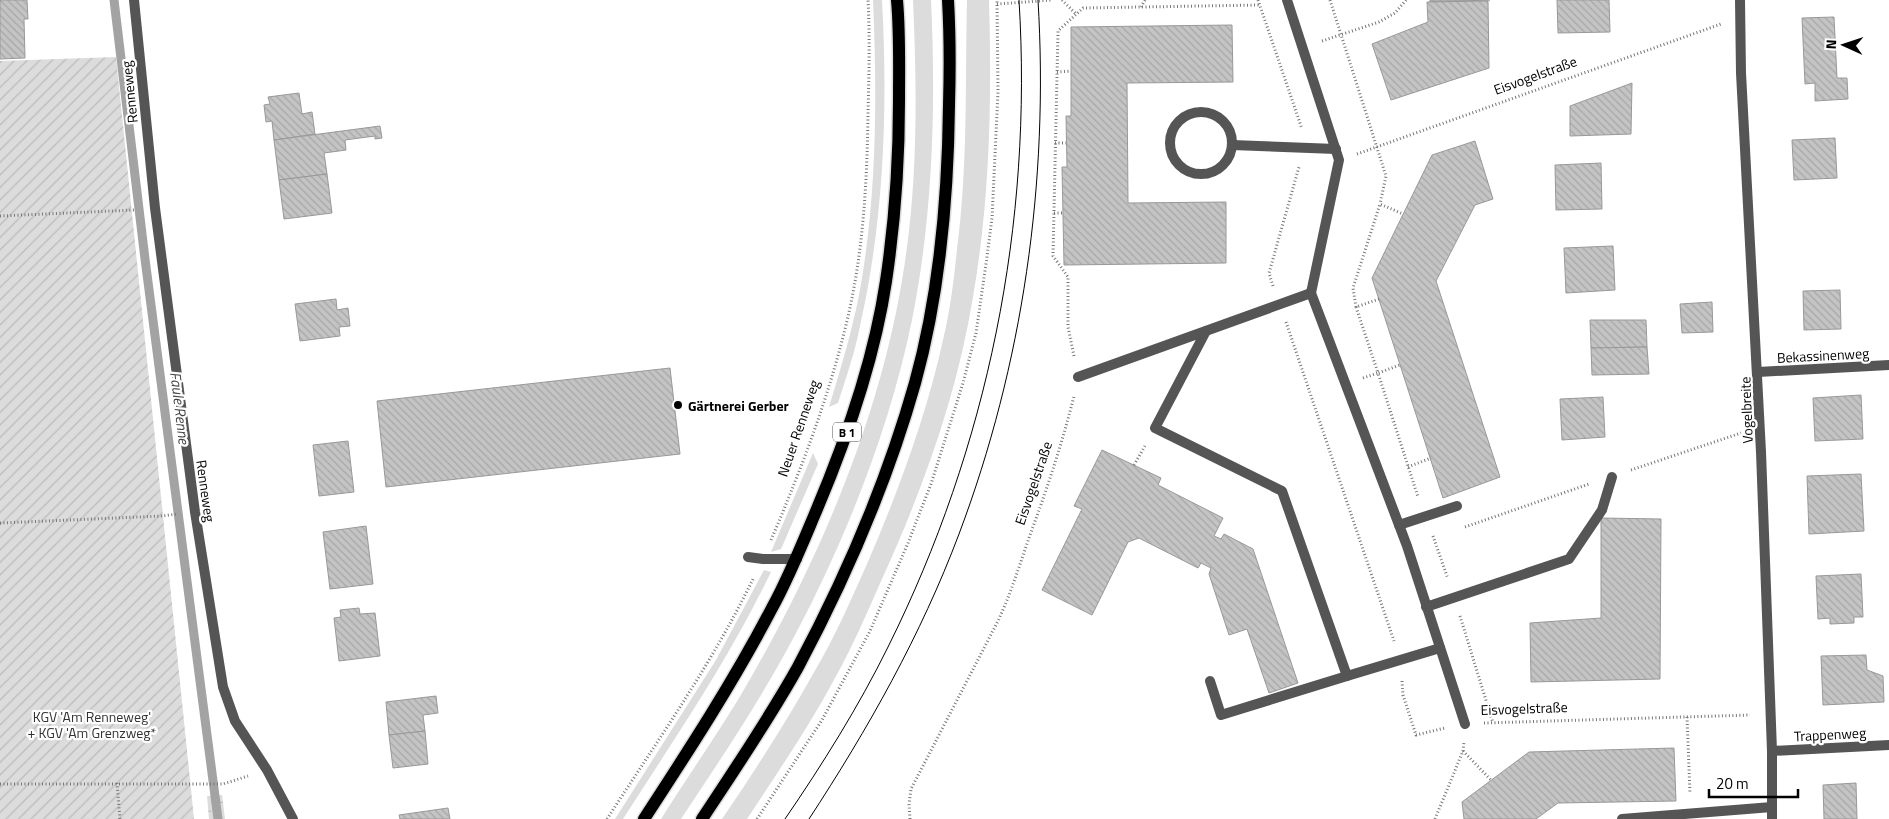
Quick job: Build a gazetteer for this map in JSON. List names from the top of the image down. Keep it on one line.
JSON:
{"streets":{"main road":["B 1"],"street":["Eisvogelstraße","Renneweg","Bekassinenweg","Vogelbreite","Trappenweg"],"path":["Neuer Renneweg"]},"crossings":[["Eisvogelstraße","Vogelbreite"],["Bekassinenweg","Vogelbreite"],["Vogelbreite","Trappenweg"]],"water":["Faule Renne"],"parks":["KGV 'Am Renneweg' + KGV 'Am Grenzweg*"],"places":["Gärtnerei Gerber"],"scale_bar":"20 m","north":"left"}
